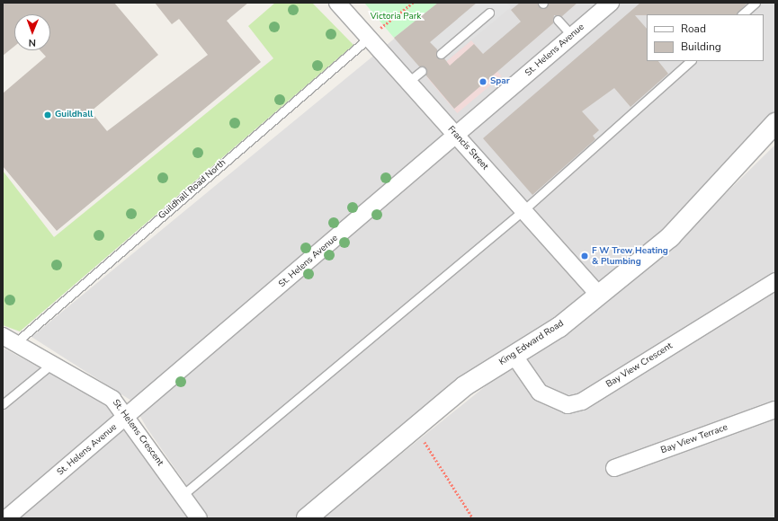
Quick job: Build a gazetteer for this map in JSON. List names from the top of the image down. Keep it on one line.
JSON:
{"streets":{"street":["St. Helens Avenue","Francis Street","King Edward Road","Bay View Crescent","St. Helens Crescent","Bay View Terrace"],"lane":["Guildhall Road North"]},"crossings":[["St. Helens Avenue","Francis Street"],["St. Helens Avenue","St. Helens Crescent"],["Francis Street","Guildhall Road North"],["Francis Street","King Edward Road"],["Guildhall Road North","St. Helens Crescent"],["King Edward Road","Bay View Crescent"]],"parks":["Victoria Park"],"places":["Spar","Guildhall","F W Trew Heating & Plumbing"],"legend":["Road","Building"],"north":"bottom"}
